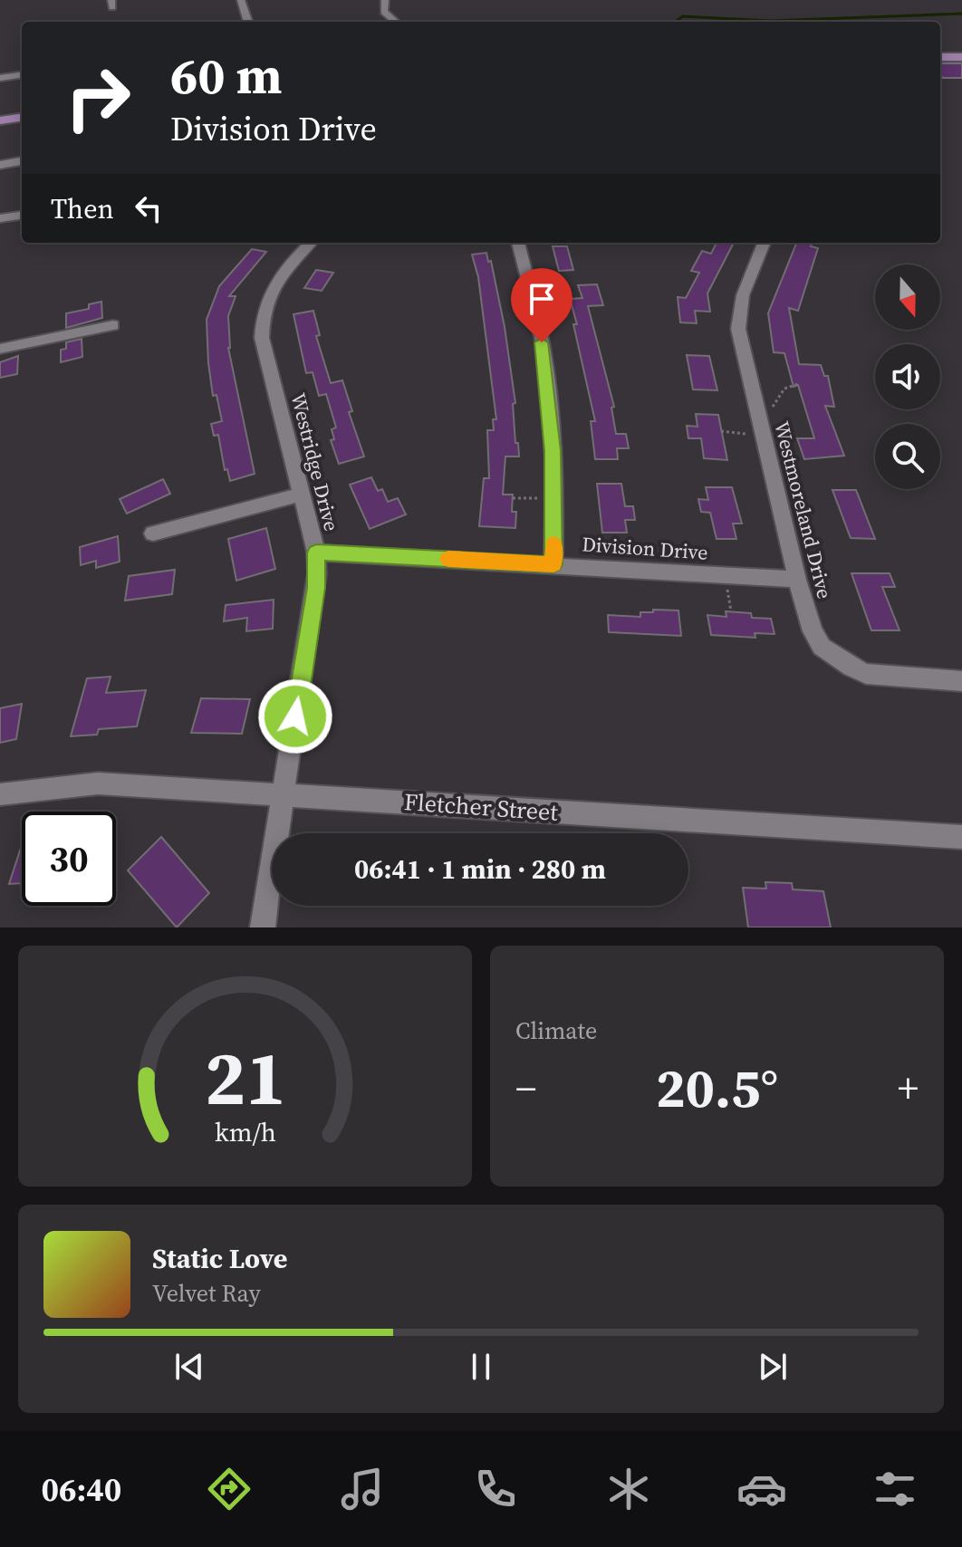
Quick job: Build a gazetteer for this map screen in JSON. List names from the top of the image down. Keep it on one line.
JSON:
{"streets":{"street":["Westridge Drive","Westmoreland Drive","Division Drive","Fletcher Street"]},"crossings":[["Westridge Drive","Division Drive"],["Westridge Drive","Fletcher Street"],["Westmoreland Drive","Division Drive"]],"north":"bottom","page":{"turn":["60 m","Division Drive"],"then":"Then","limit":"30","trip":"06:41 · 1 min · 280 m","tile":"Climate","heat":["−","20.5°","+"],"song":["Static Love","Velvet Ray"],"tabs":"06:40","gauge":["21","km/h"]}}
